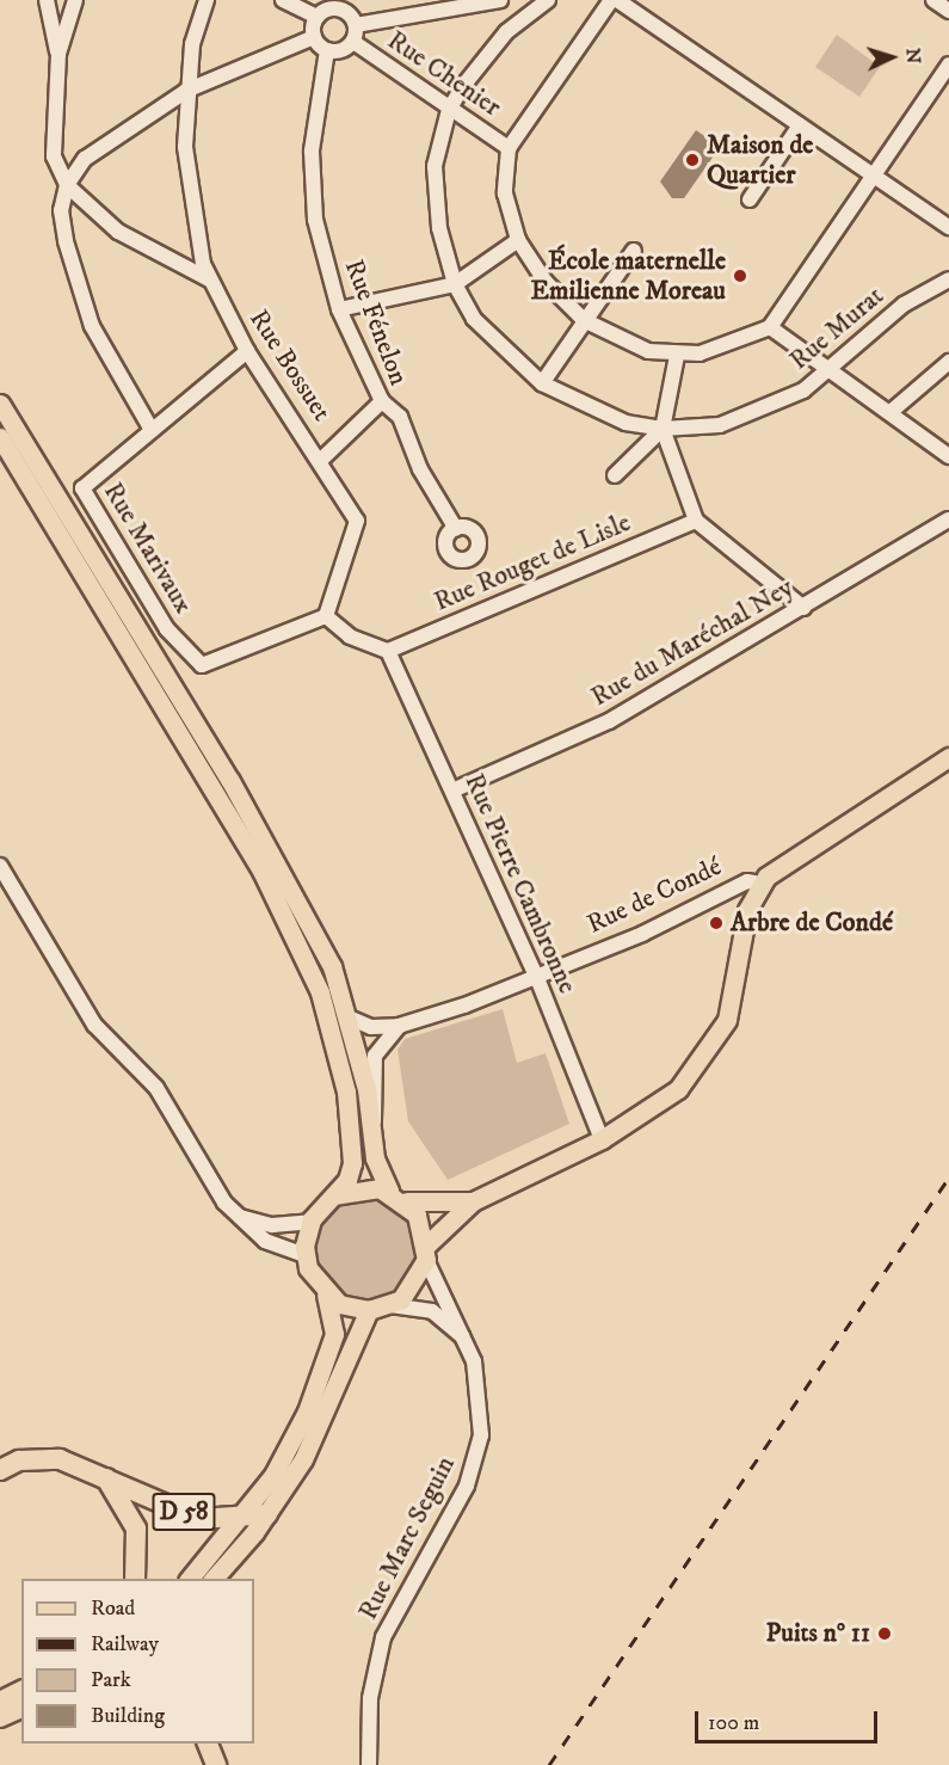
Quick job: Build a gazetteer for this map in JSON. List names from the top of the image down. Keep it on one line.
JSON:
{"streets":{"highway":["D 58"],"main road":["Rue de Condé"],"street":["Rue Chenier","Rue Fénelon","Rue Murat","Rue Bossuet","Rue Marivaux","Rue Rouget de Lisle","Rue du Maréchal Ney","Rue Pierre Cambronne","Rue Marc Seguin"]},"crossings":[["Rue Chenier","Rue Fénelon"],["Rue Chenier","Rue Murat"],["Rue Fénelon","Rue Bossuet"],["Rue Bossuet","Rue Marivaux"],["Rue Rouget de Lisle","Rue Pierre Cambronne"],["Rue du Maréchal Ney","Rue Pierre Cambronne"],["Rue Pierre Cambronne","Rue de Condé"],["D 58","Rue Marc Seguin"]],"places":["Maison de Quartier","École maternelle Emilienne Moreau","Arbre de Condé","Puits n° 11"],"legend":["Road","Railway","Park","Building"],"scale_bar":"100 m","north":"right"}
